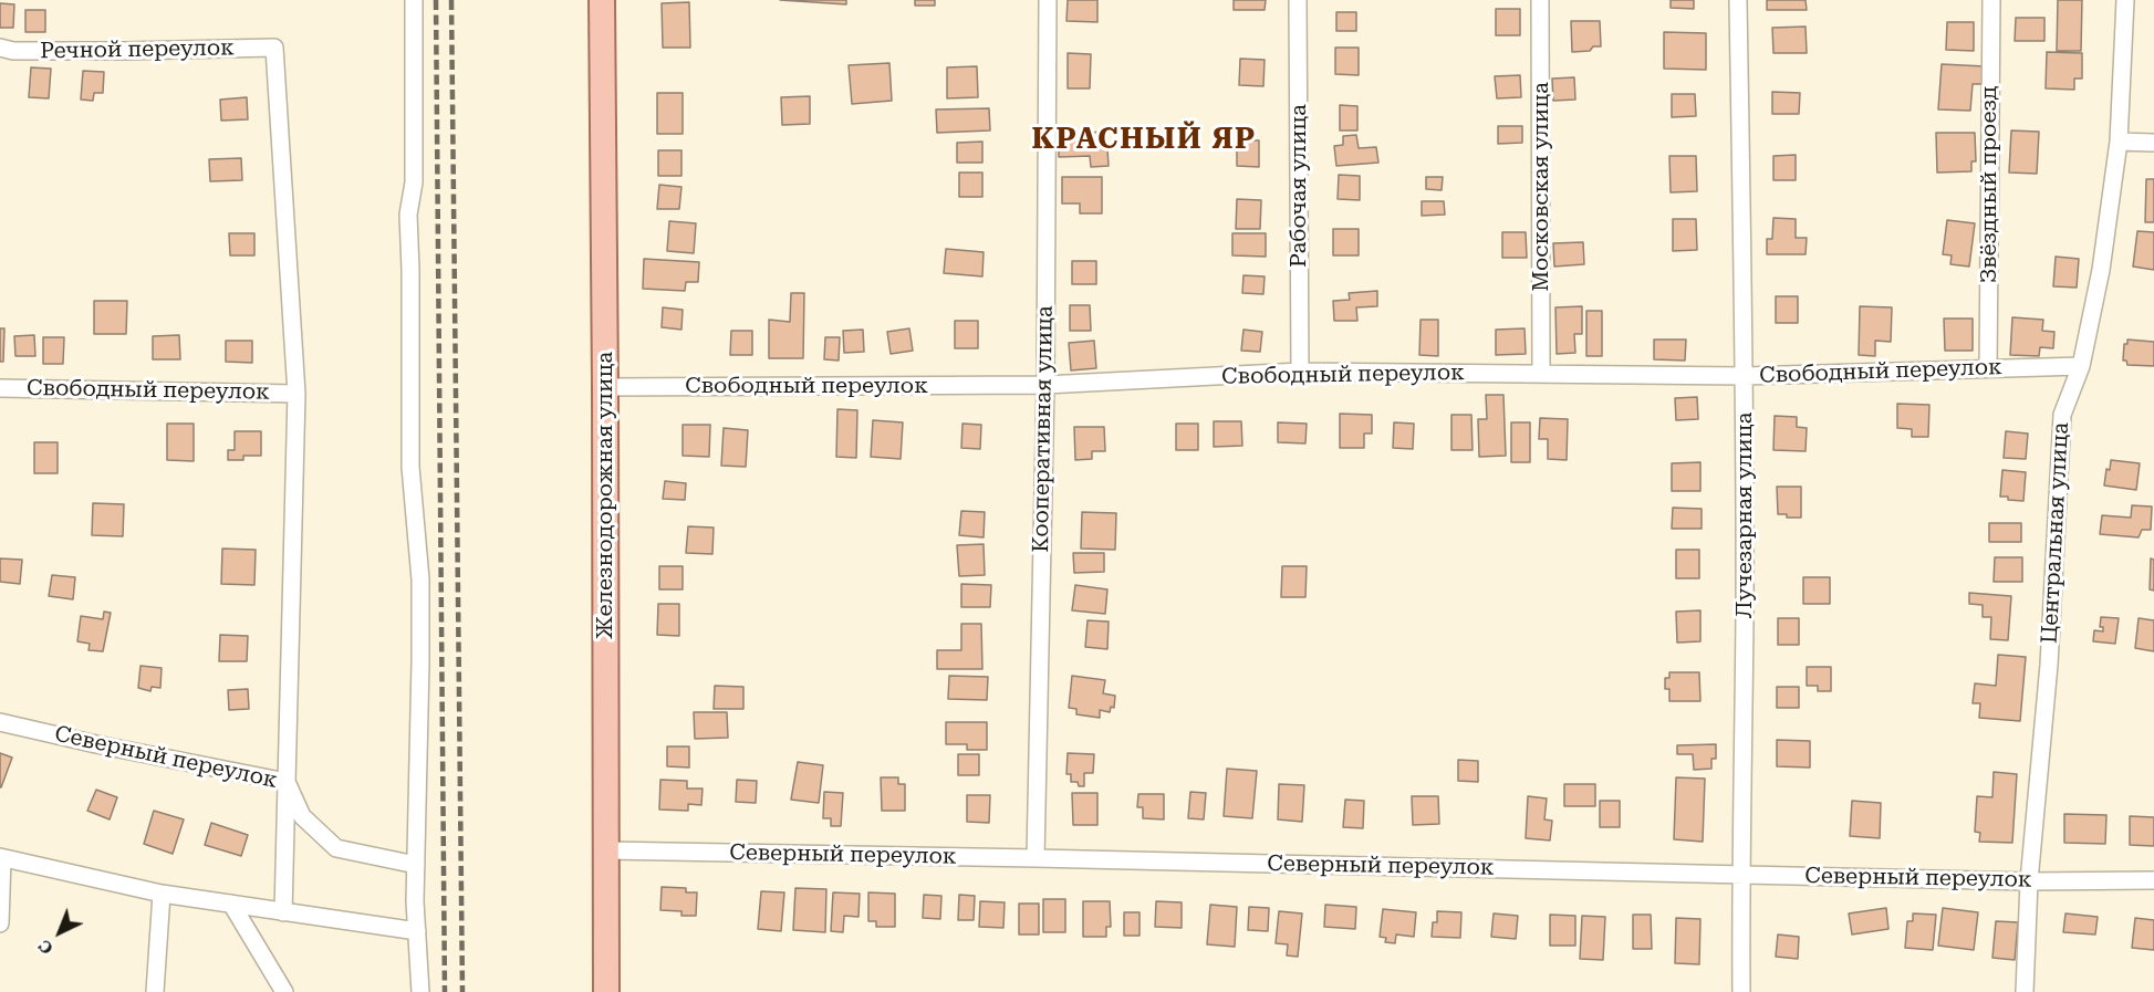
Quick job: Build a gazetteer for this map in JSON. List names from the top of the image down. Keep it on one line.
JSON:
{"streets":{"main road":["Железнодорожная улица"],"street":["Речной переулок","Звёздный проезд","Рабочая улица","Московская улица","Свободный переулок","Кооперативная улица","Лучезарная улица","Центральная улица","Северный переулок"]},"crossings":[["Речной переулок","Свободный переулок"],["Звёздный проезд","Свободный переулок"],["Рабочая улица","Свободный переулок"],["Московская улица","Свободный переулок"],["Свободный переулок","Кооперативная улица"],["Свободный переулок","Железнодорожная улица"],["Свободный переулок","Лучезарная улица"],["Свободный переулок","Центральная улица"],["Кооперативная улица","Северный переулок"],["Железнодорожная улица","Северный переулок"],["Лучезарная улица","Северный переулок"],["Центральная улица","Северный переулок"]],"districts":["КРАСНЫЙ ЯР"],"north":"bottom left"}
